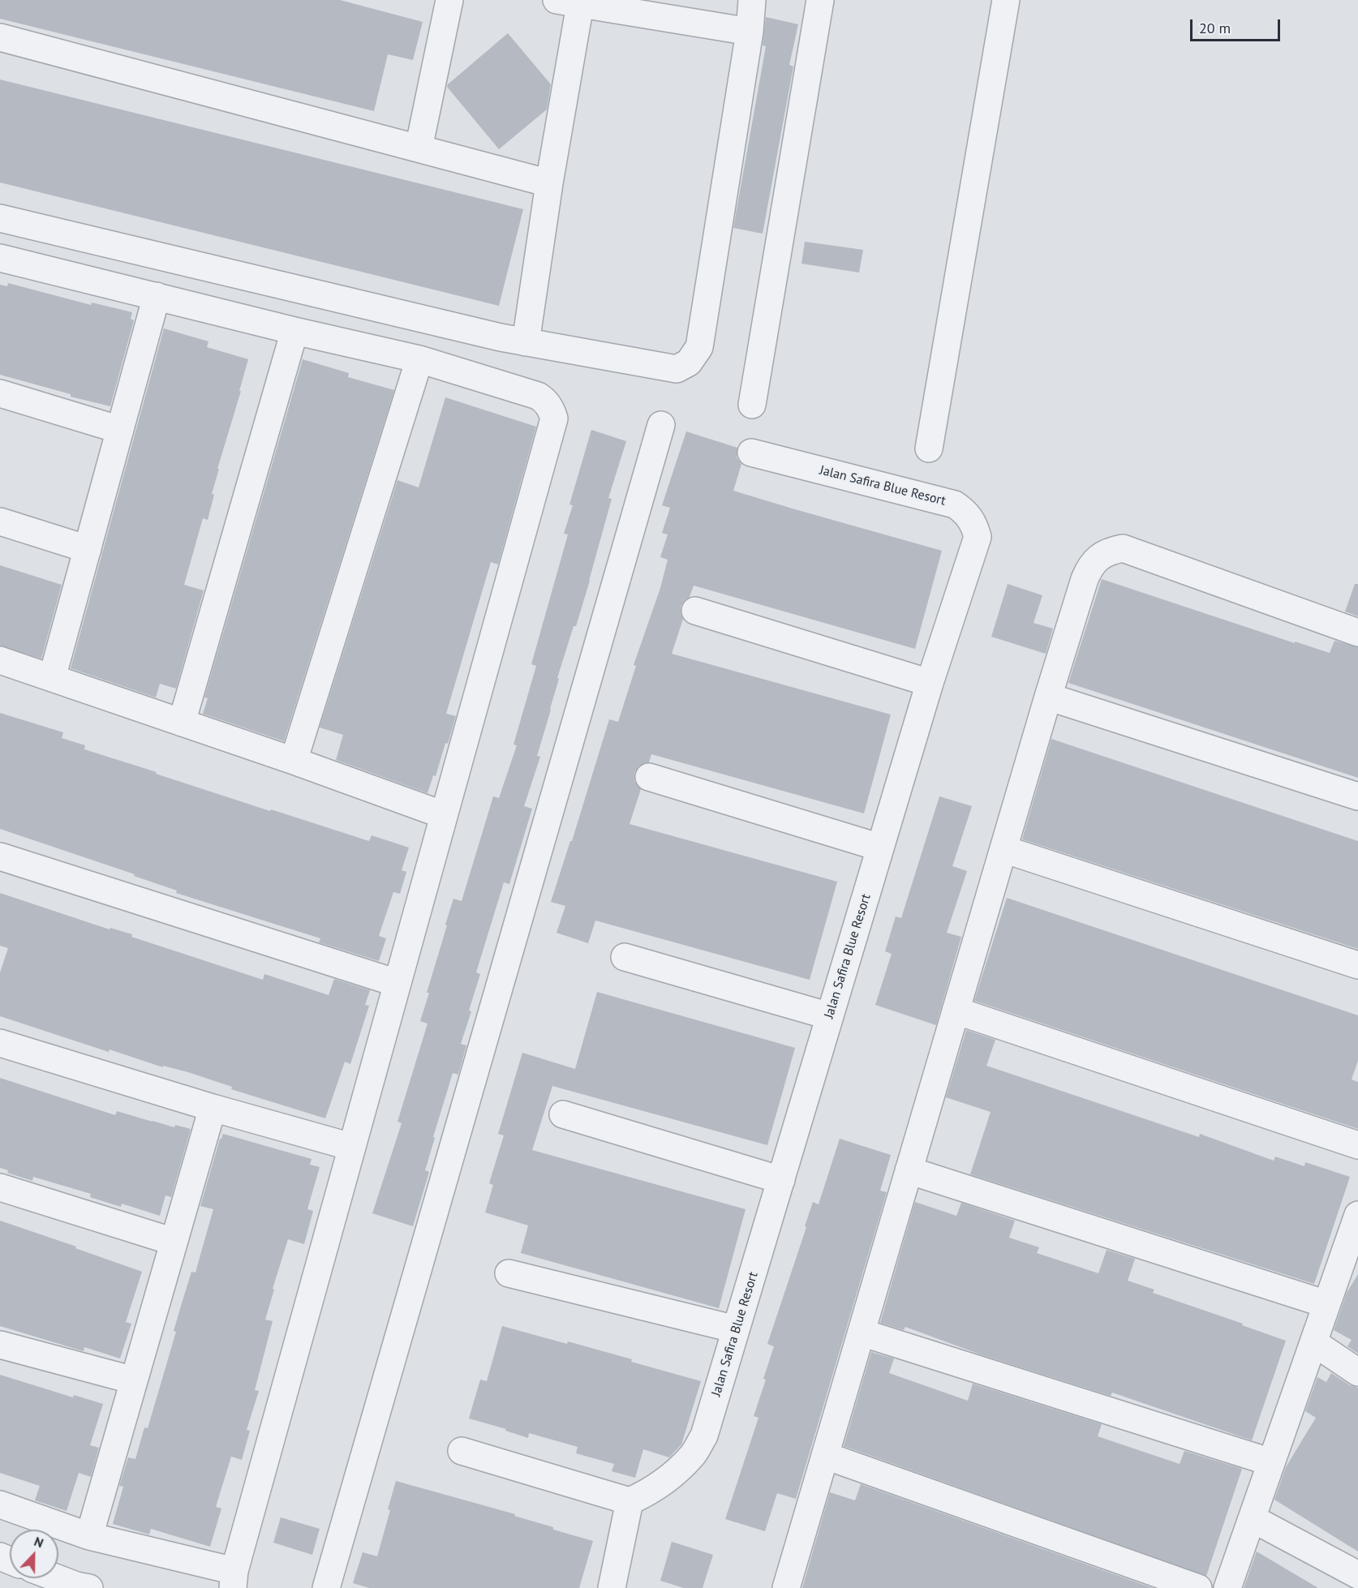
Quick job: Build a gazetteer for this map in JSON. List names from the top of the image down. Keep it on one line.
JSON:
{"streets":{"street":["Jalan Safira Blue Resort"]},"scale_bar":"20 m","north":"top"}
